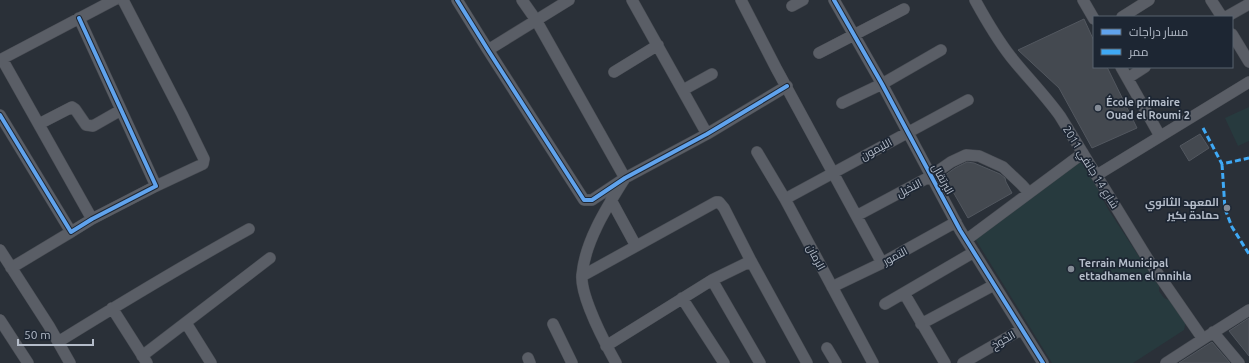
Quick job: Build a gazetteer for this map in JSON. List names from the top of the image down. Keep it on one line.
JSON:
{"streets":{"street":["الليمون","شارع 14 جانفي 2011","البرتقال","النخيل","التمور","الرمان","الخوخ"]},"crossings":[["الليمون","البرتقال"],["الليمون","الرمان"],["البرتقال","النخيل"],["البرتقال","التمور"],["البرتقال","الخوخ"],["التمور","الرمان"]],"places":["École primaire Ouad el Roumi 2","المعهد الثانوي حمادة بكير","Terrain Municipal ettadhamen el mnihla"],"legend":["مسار دراجات","ممر"],"scale_bar":"50 m"}
